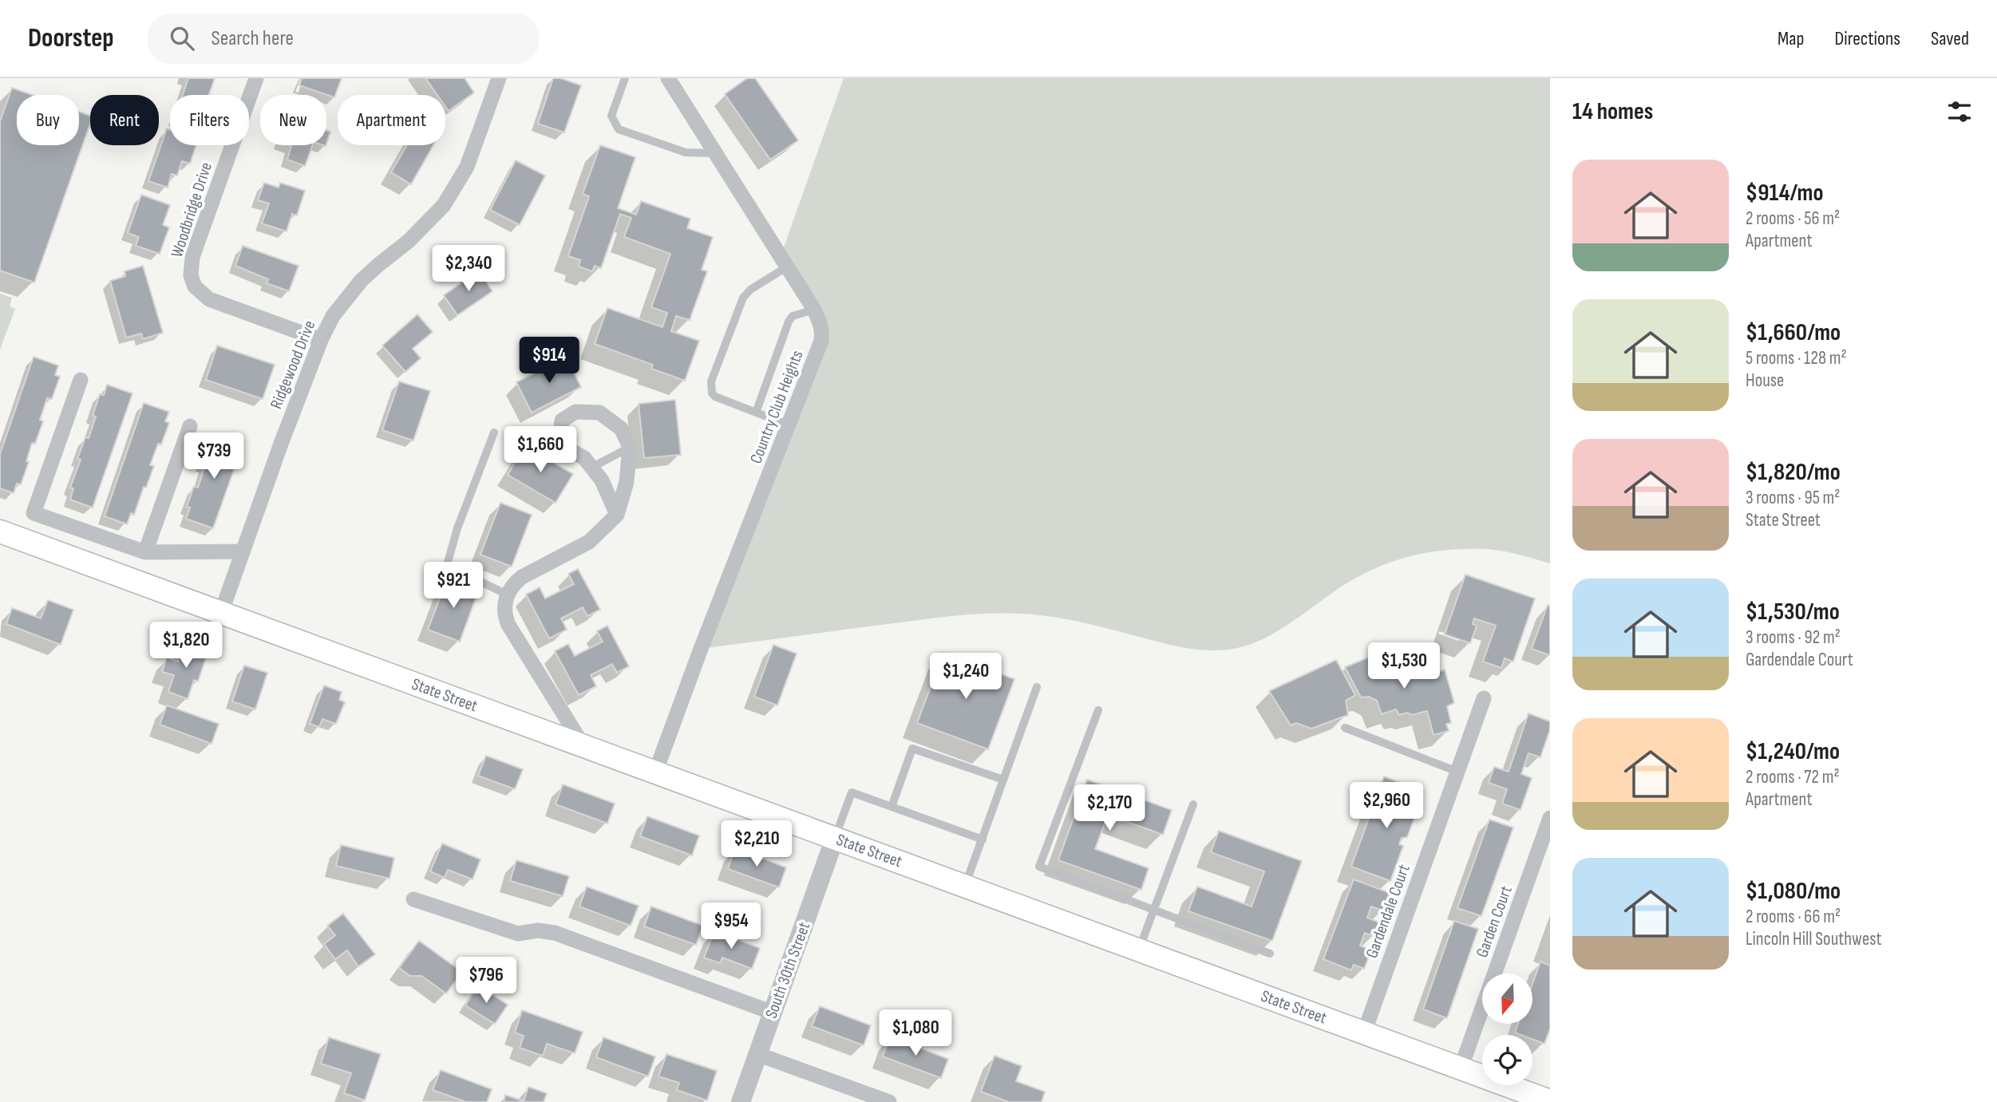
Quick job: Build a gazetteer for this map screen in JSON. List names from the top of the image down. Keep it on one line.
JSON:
{"streets":{"main road":["State Street"],"street":["Woodbridge Drive","Ridgewood Drive","Country Club Heights","Gardendale Court","Garden Court","South 30th Street"]},"crossings":[["Woodbridge Drive","Ridgewood Drive"],["Ridgewood Drive","State Street"],["Country Club Heights","State Street"],["State Street","Gardendale Court"],["State Street","Garden Court"],["State Street","South 30th Street"]],"north":"bottom","page":{"header":"Doorstep","search":"Search here","nav":["Map","Directions","Saved"],"heading":"14 homes","chip":["Buy","Rent","Filters","New","Apartment"],"list":[{"name":"$914/mo","note":"2 rooms · 56 m² · Apartment"},{"name":"$1,660/mo","note":"5 rooms · 128 m² · House"},{"name":"$1,820/mo","note":"3 rooms · 95 m² · State Street"},{"name":"$1,530/mo","note":"3 rooms · 92 m² · Gardendale Court"},{"name":"$1,240/mo","note":"2 rooms · 72 m² · Apartment"},{"name":"$1,080/mo","note":"2 rooms · 66 m² · Lincoln Hill Southwest"}],"price":["$2,340","$914","$1,660","$739","$921","$1,820","$1,530","$1,240","$2,960","$2,170","$2,210","$954","$796","$1,080"]}}
